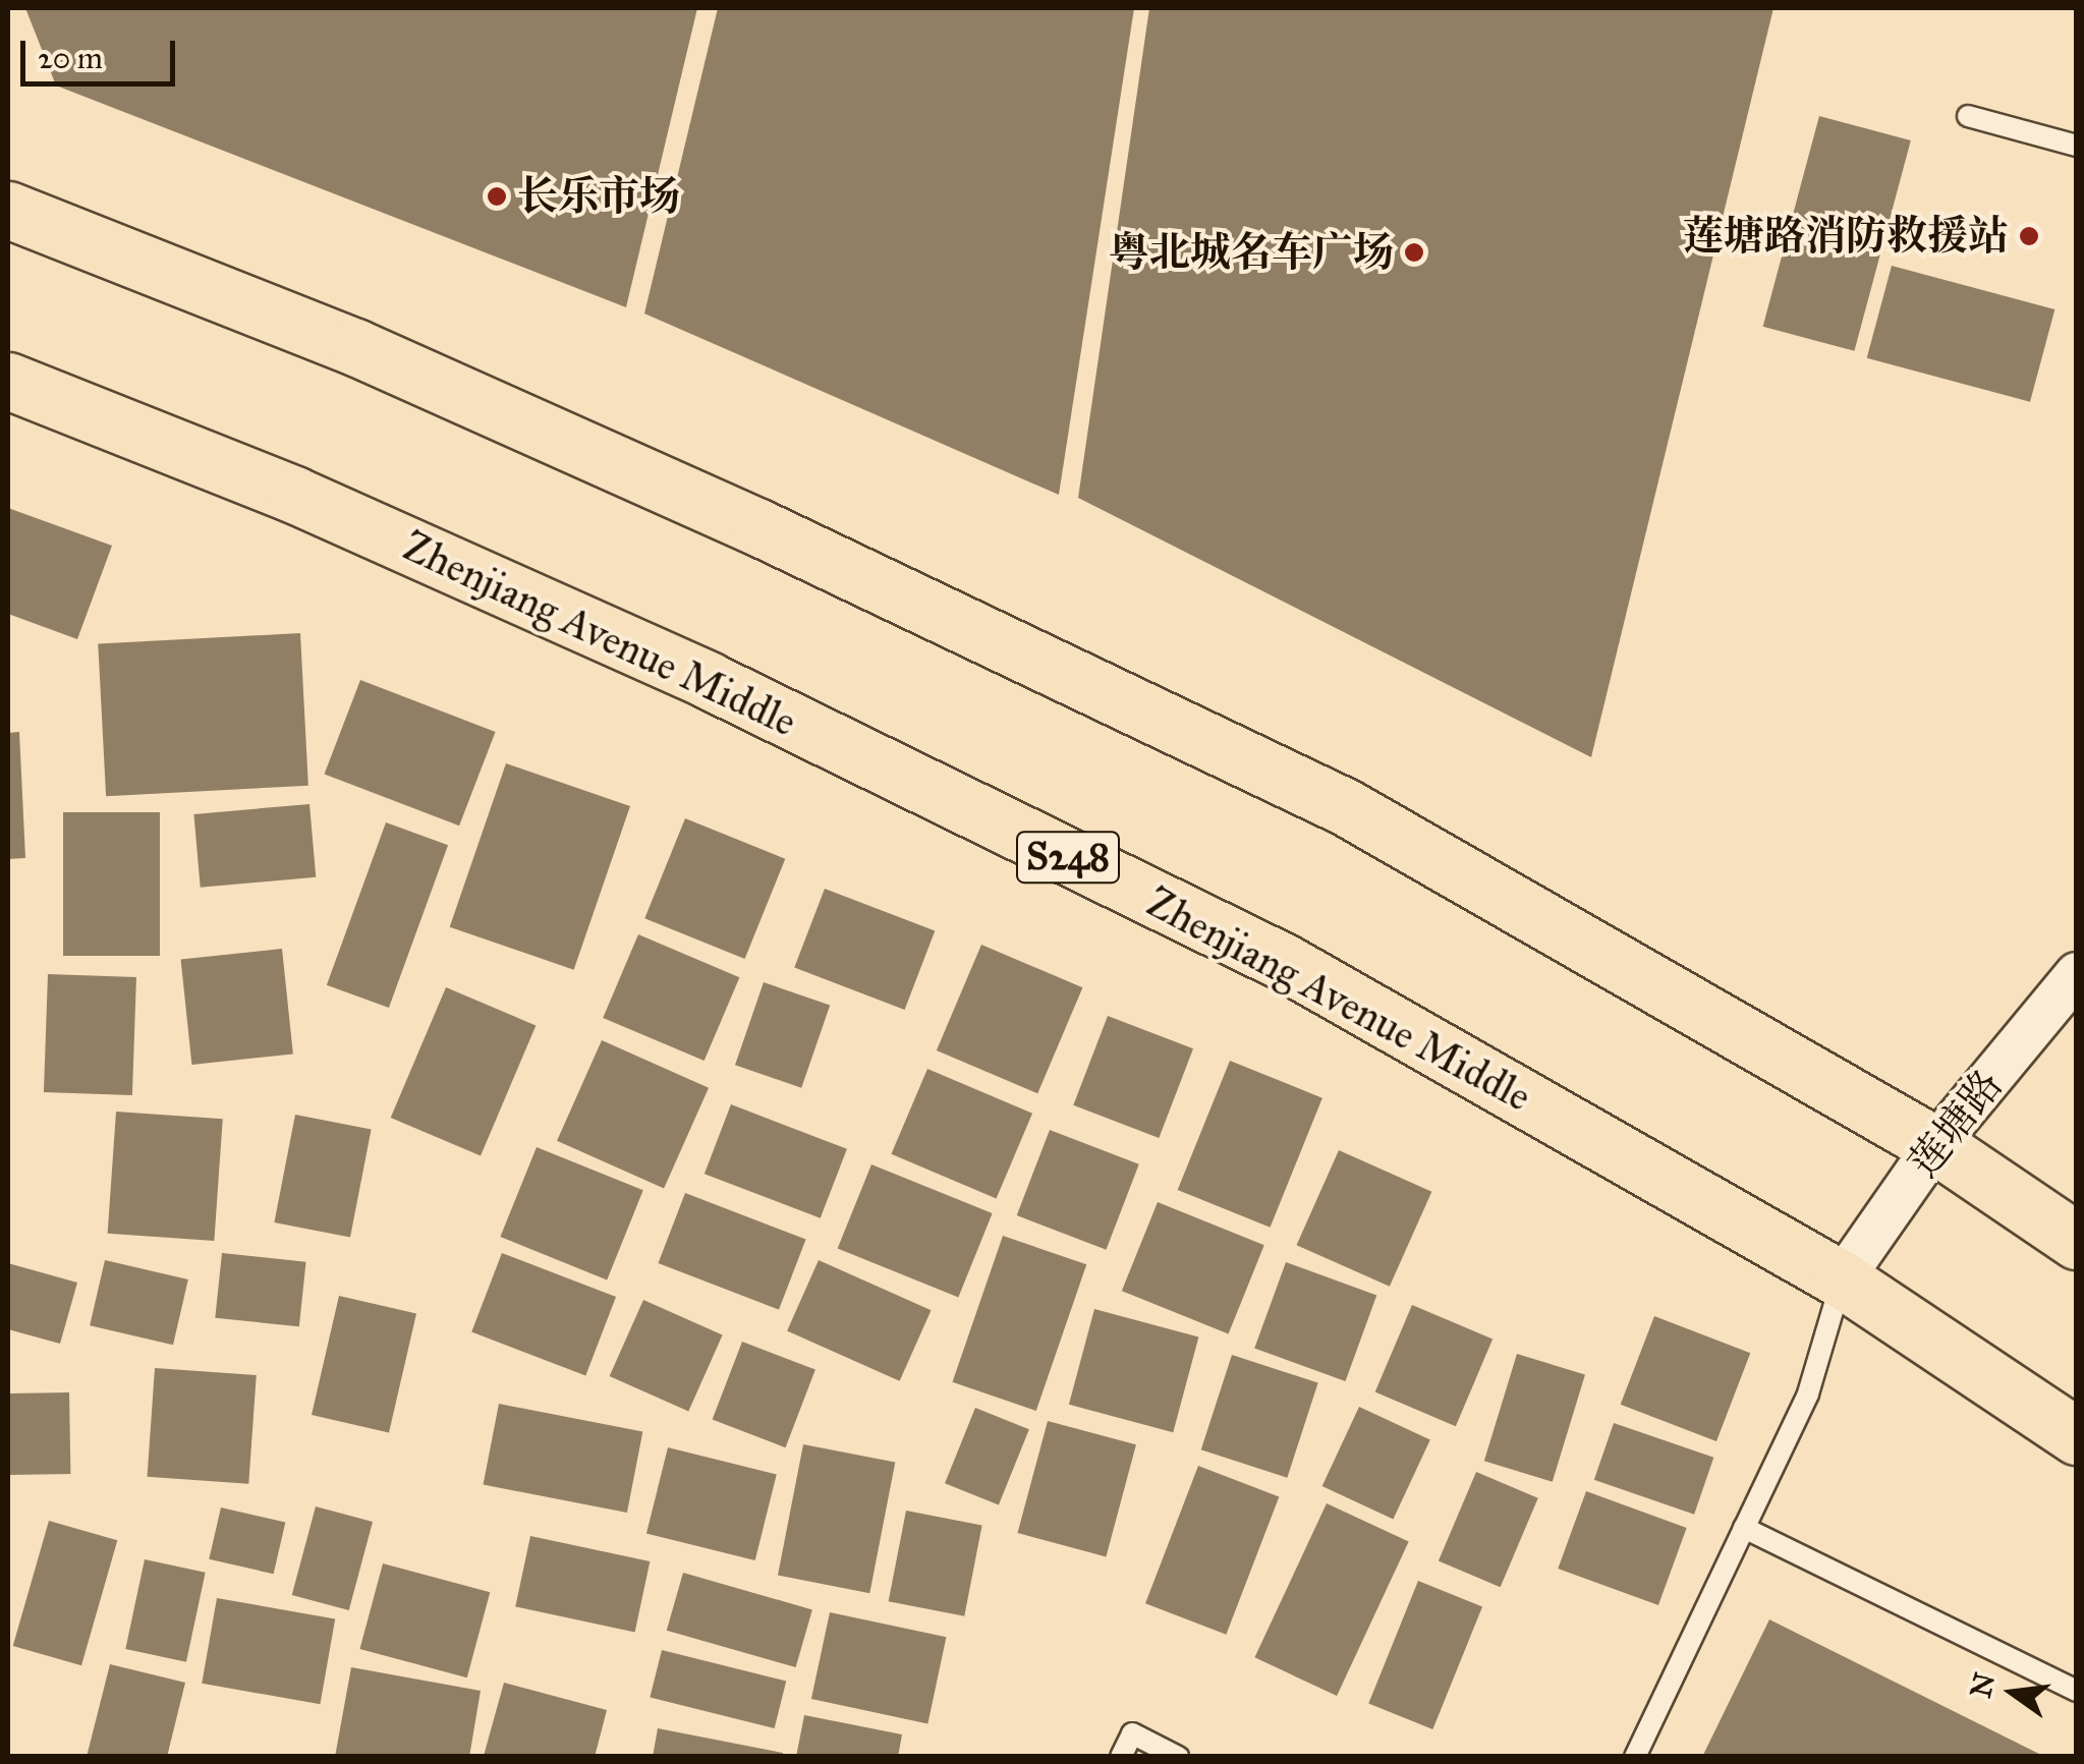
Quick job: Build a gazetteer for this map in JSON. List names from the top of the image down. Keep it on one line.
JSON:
{"streets":{"main road":["Zhenjiang Avenue Middle","S248"],"street":["莲塘路"]},"crossings":[["Zhenjiang Avenue Middle","莲塘路"]],"places":["长乐市场","莲塘路消防救援站","粤北城名车广场"],"scale_bar":"20 m","north":"left"}
